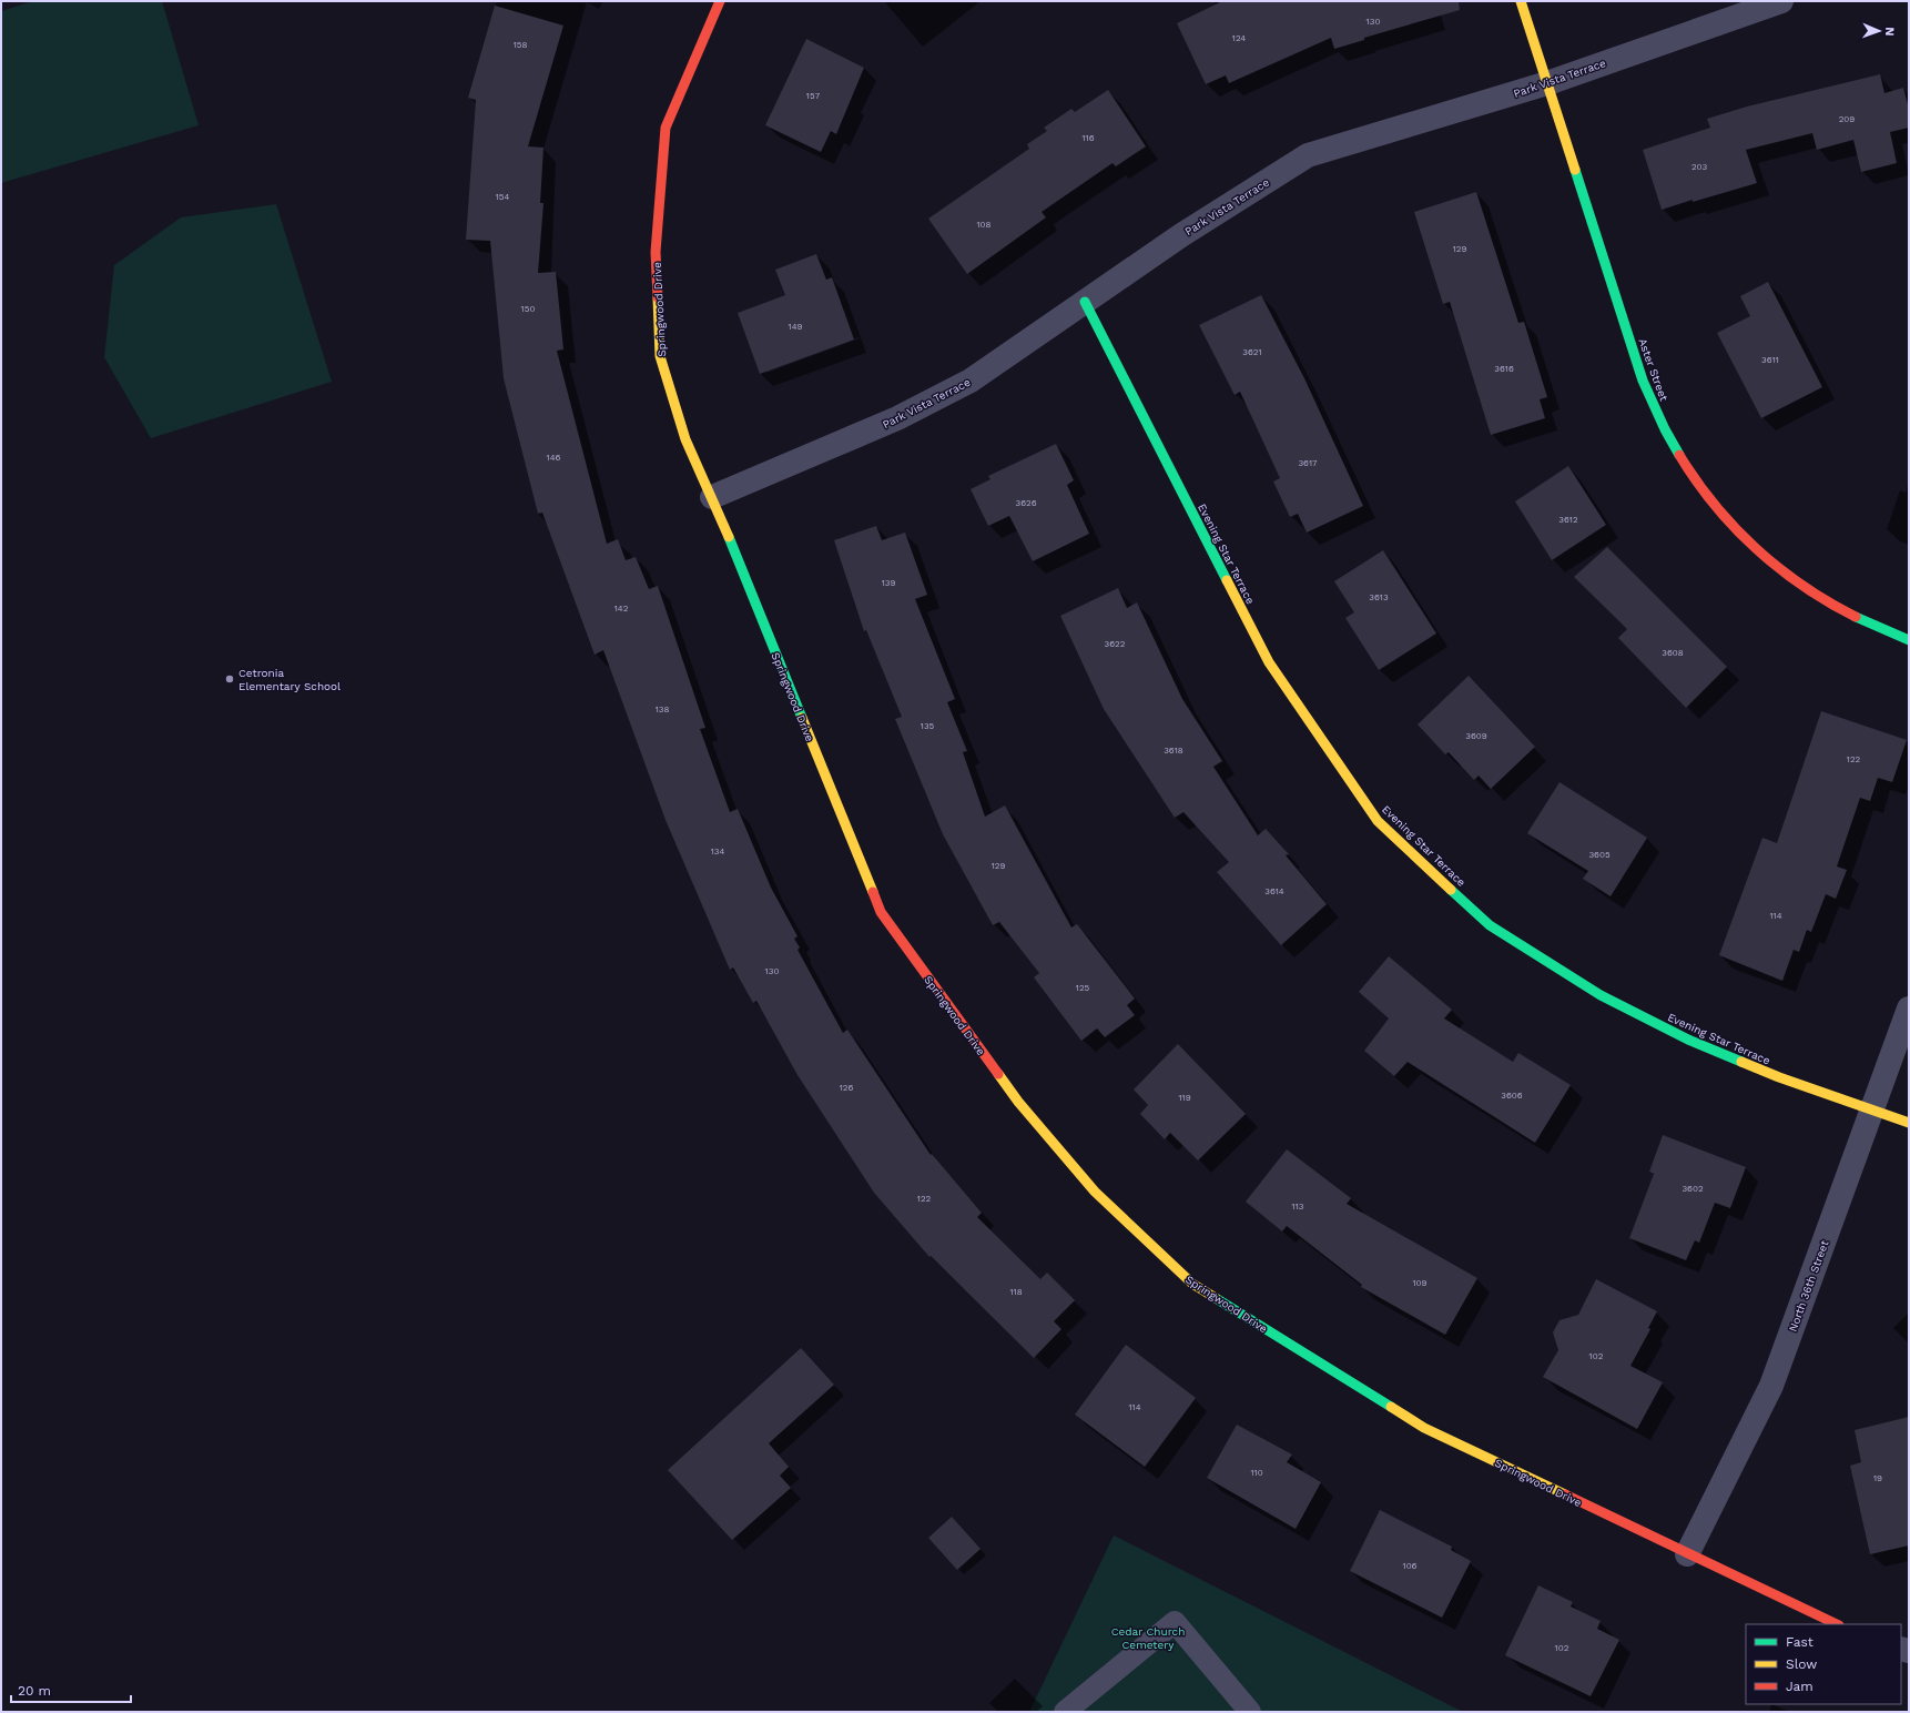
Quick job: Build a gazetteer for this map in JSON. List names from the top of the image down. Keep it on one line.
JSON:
{"streets":{"street":["Park Vista Terrace","Springwood Drive","Aster Street","Evening Star Terrace","North 36th Street"]},"crossings":[["Park Vista Terrace","Springwood Drive"],["Park Vista Terrace","Aster Street"],["Park Vista Terrace","Evening Star Terrace"],["Springwood Drive","North 36th Street"],["Evening Star Terrace","North 36th Street"]],"parks":["Cedar Church Cemetery"],"places":["Cetronia Elementary School"],"house_numbers":["130","124","158","157","209","116","203","154","108","129","150","149","3621","3611","3616","146","3617","3626","3612","139","3613","142","3622","3608","138","135","3609","3618","122","134","3605","129","3614","114","130","125","126","3606","119","3602","122","113","109","118","102","114","110","19","106","102"],"legend":["Fast","Slow","Jam"],"scale_bar":"20 m","north":"right"}
